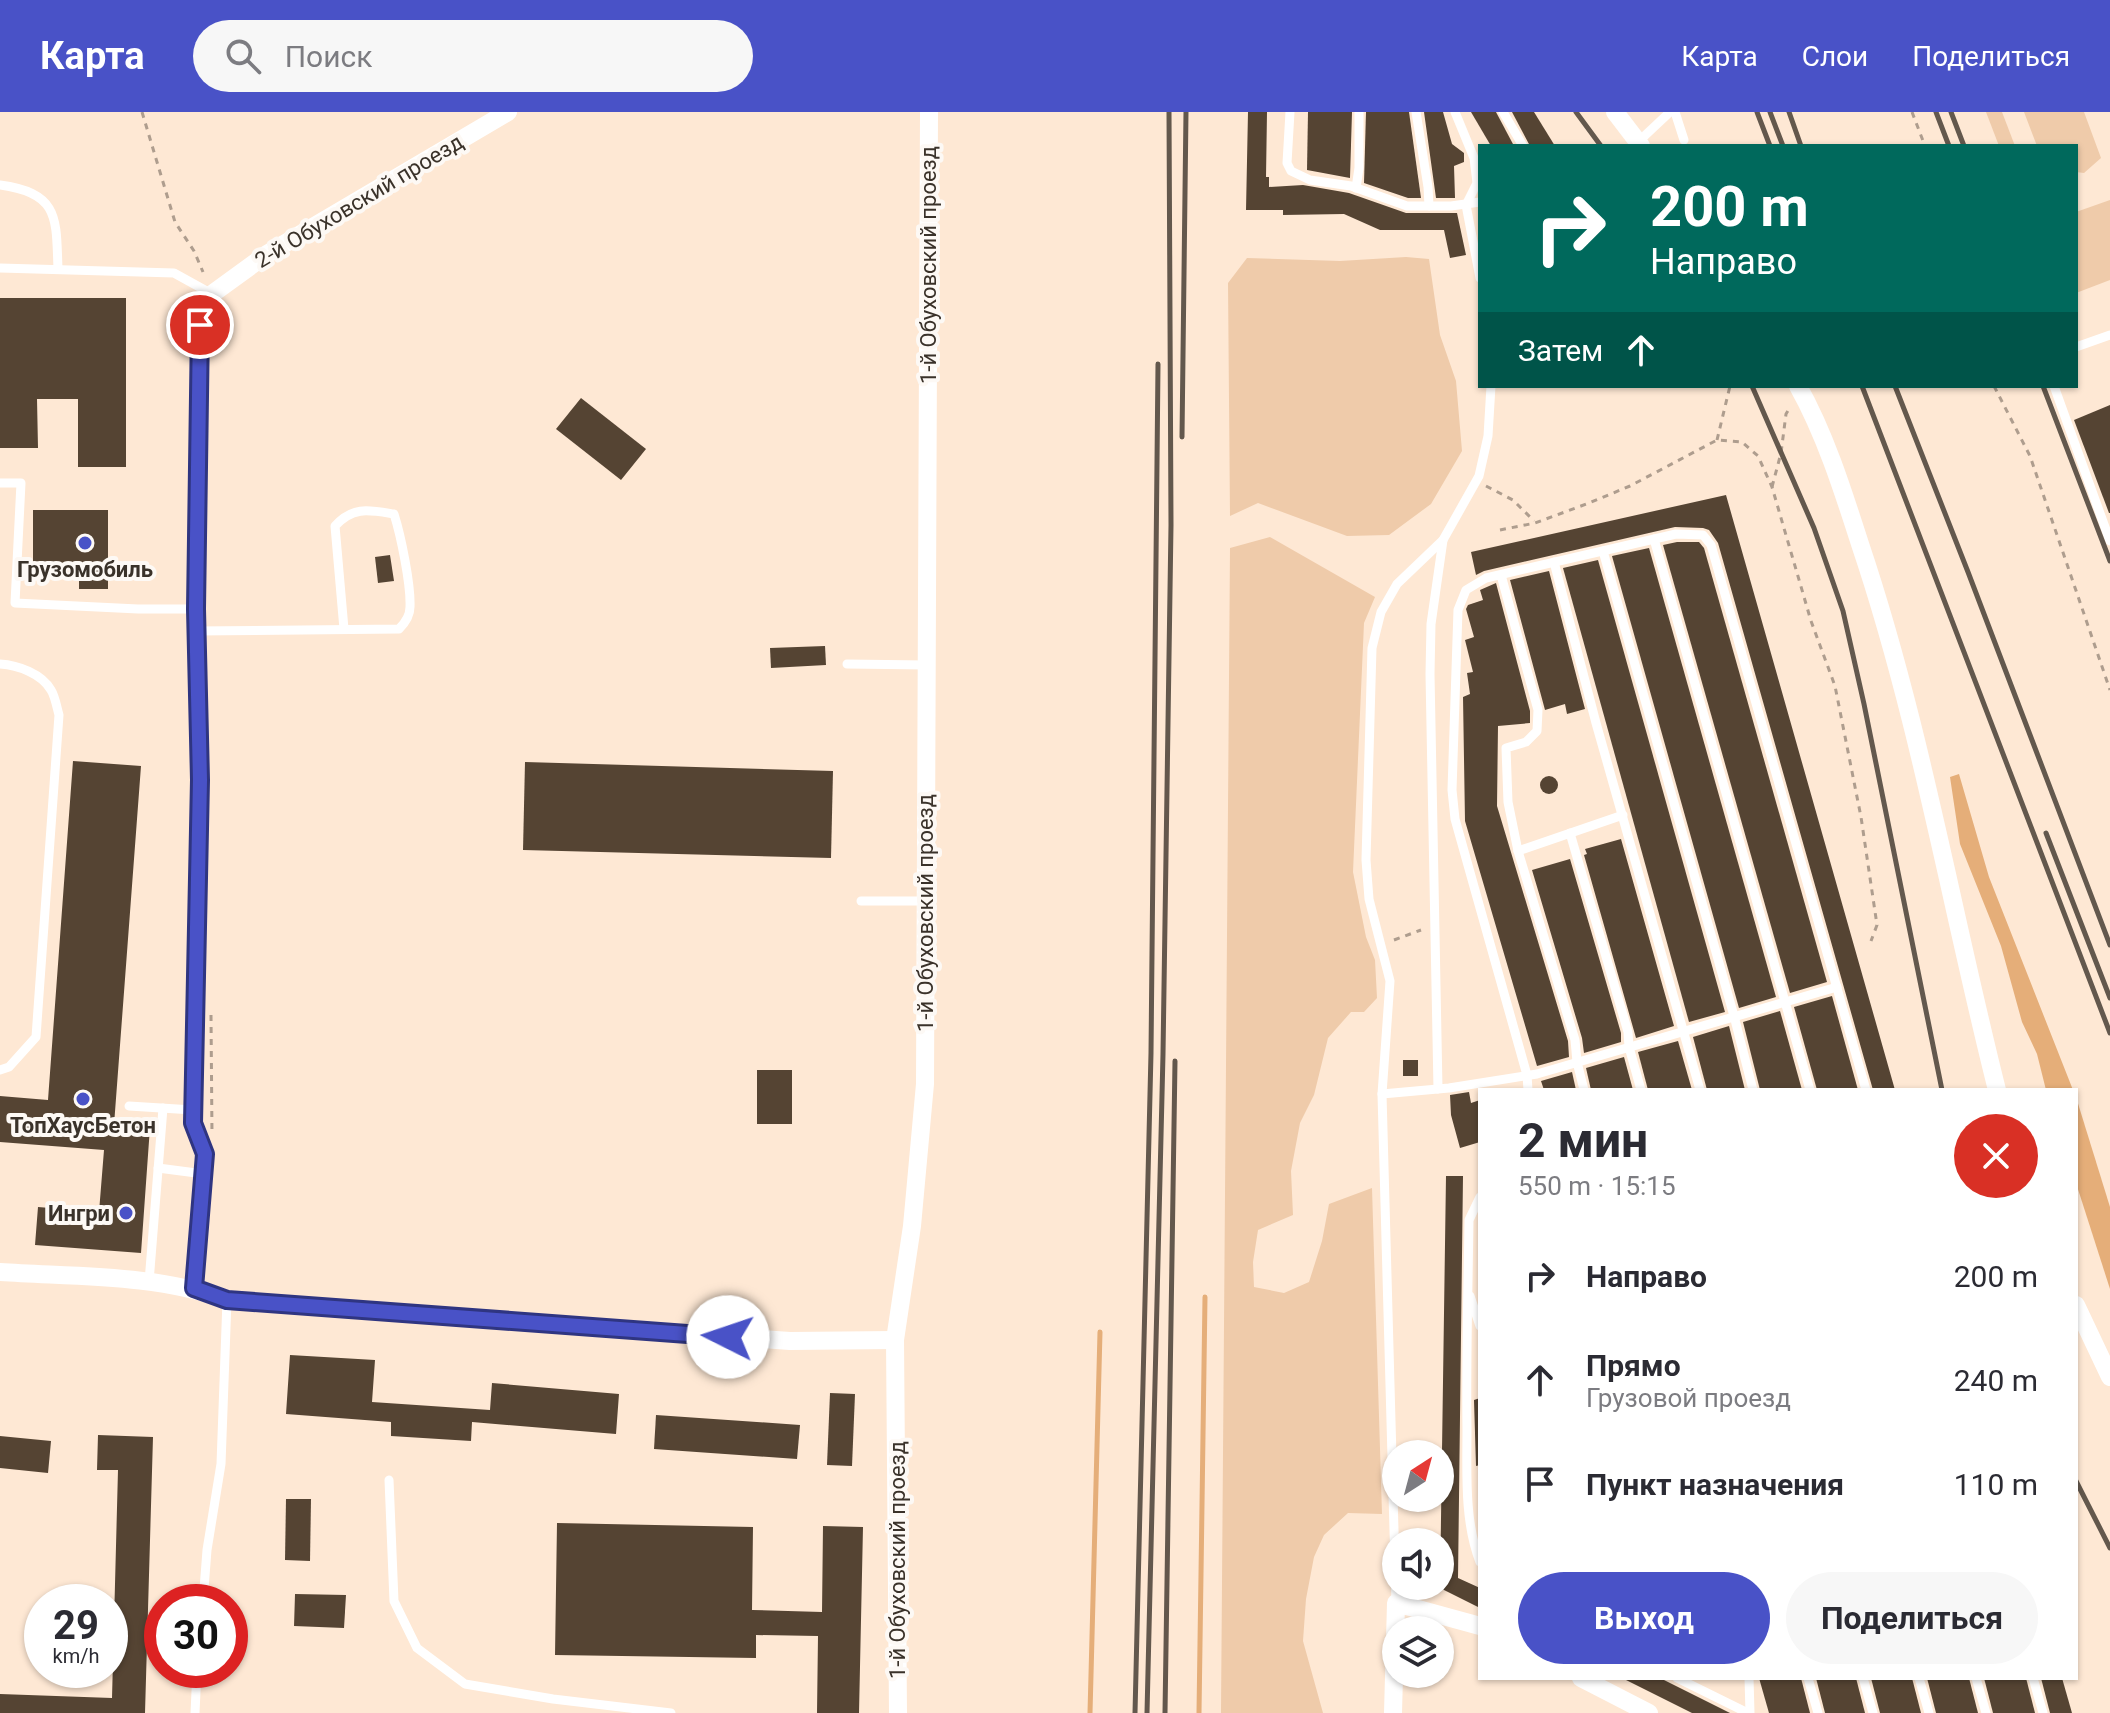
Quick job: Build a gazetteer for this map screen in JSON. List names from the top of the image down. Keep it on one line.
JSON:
{"streets":{"street":["2-й Обуховский проезд","1-й Обуховский проезд"]},"places":["Грузомобиль","ТопХаусБетон","Ингри"],"north":"top right","page":{"header":"Карта","search":"Поиск","nav":["Карта","Слои","Поделиться"],"turn":["200 m","Направо"],"then":"Затем","heading":["2 мин","550 m · 15:15"],"list":[{"name":"Направо","value":"200 m"},{"name":"Прямо","note":"Грузовой проезд","value":"240 m"},{"name":"Пункт назначения","value":"110 m"}],"buttons":["Выход","Поделиться"],"speed":"29 km/h","limit":"30"}}
